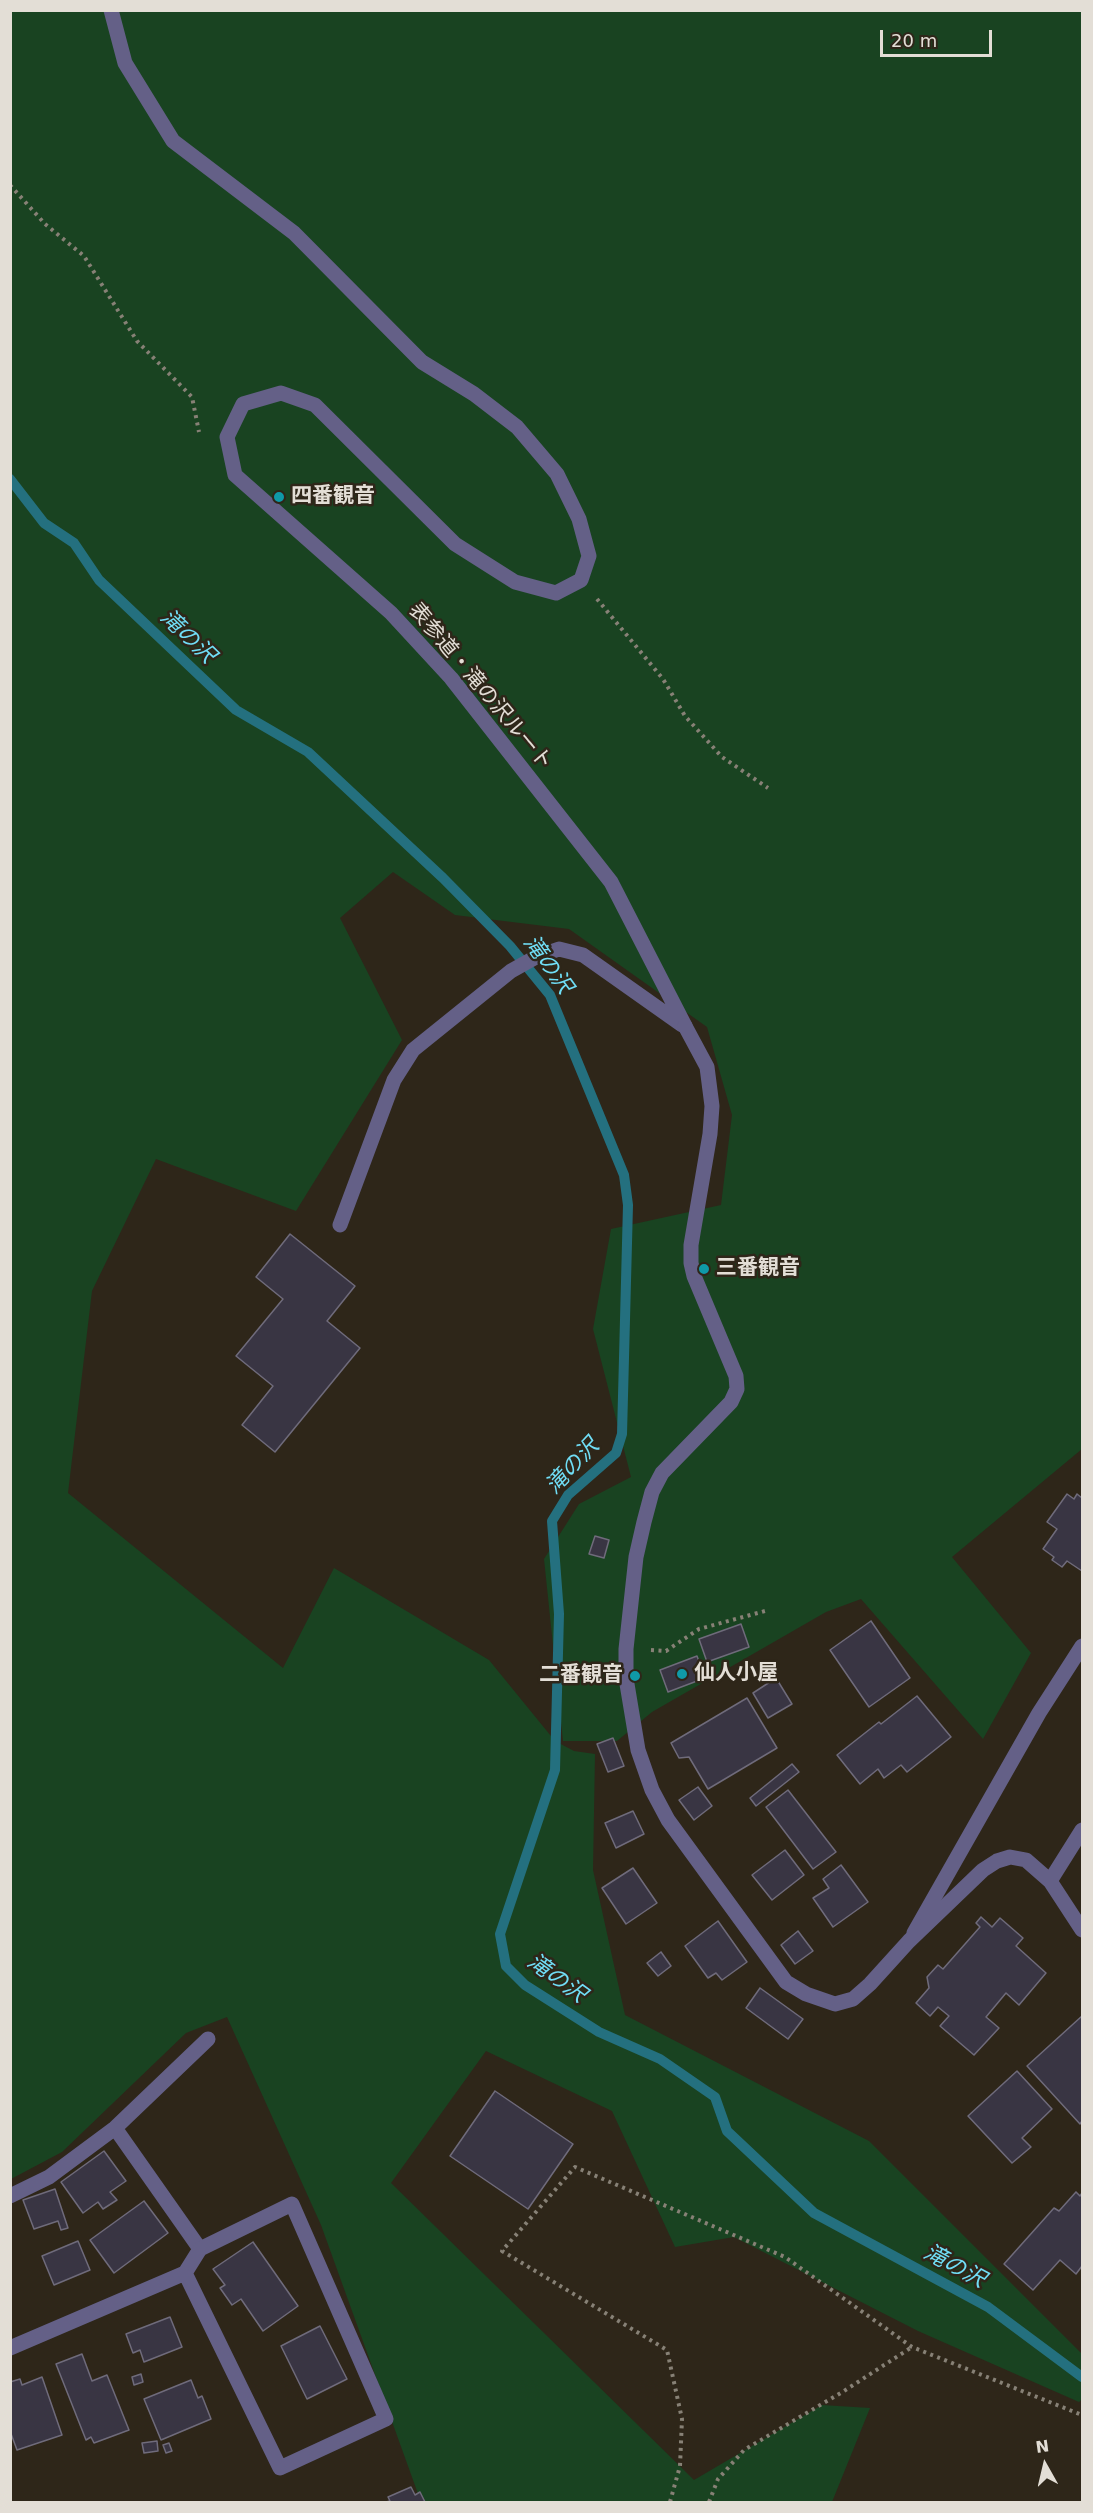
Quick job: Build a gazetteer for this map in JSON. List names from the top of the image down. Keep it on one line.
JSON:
{"streets":{"street":["表参道・滝の沢ルート"]},"water":["滝の沢"],"places":["四番観音","三番観音","仙人小屋","二番観音"],"scale_bar":"20 m","north":"top"}
